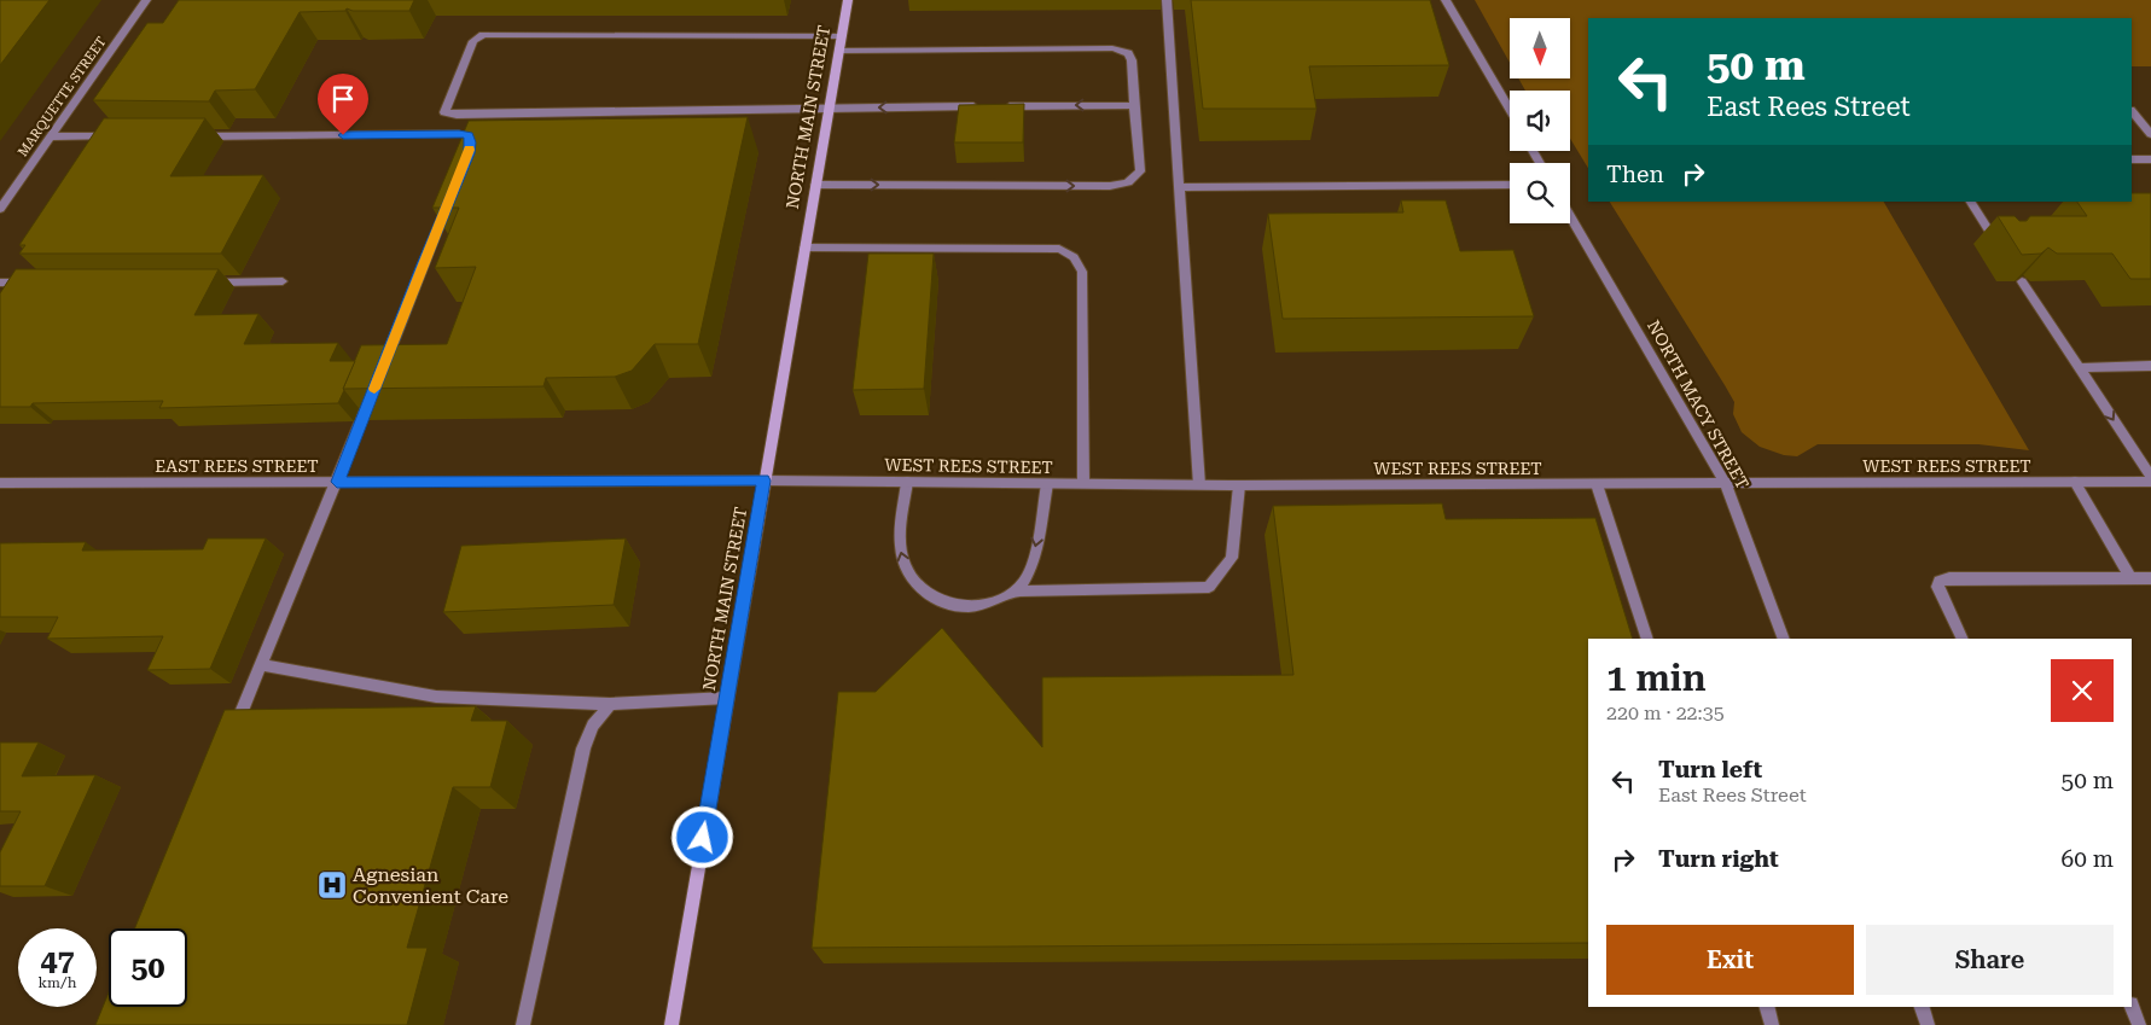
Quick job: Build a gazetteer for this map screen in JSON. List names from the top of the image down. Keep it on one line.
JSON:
{"streets":{"main road":["NORTH MAIN STREET"],"street":["MARQUETTE STREET","NORTH MACY STREET","EAST REES STREET","WEST REES STREET"]},"crossings":[["NORTH MAIN STREET","EAST REES STREET"],["NORTH MAIN STREET","WEST REES STREET"],["NORTH MACY STREET","WEST REES STREET"],["EAST REES STREET","WEST REES STREET"]],"places":{"hospital":["Agnesian Convenient Care"]},"north":"bottom","page":{"turn":["50 m","East Rees Street"],"then":"Then","heading":["1 min","220 m · 22:35"],"list":[{"name":"Turn left","note":"East Rees Street","value":"50 m"},{"name":"Turn right","value":"60 m"}],"buttons":["Exit","Share"],"speed":"47 km/h","limit":"50"}}
